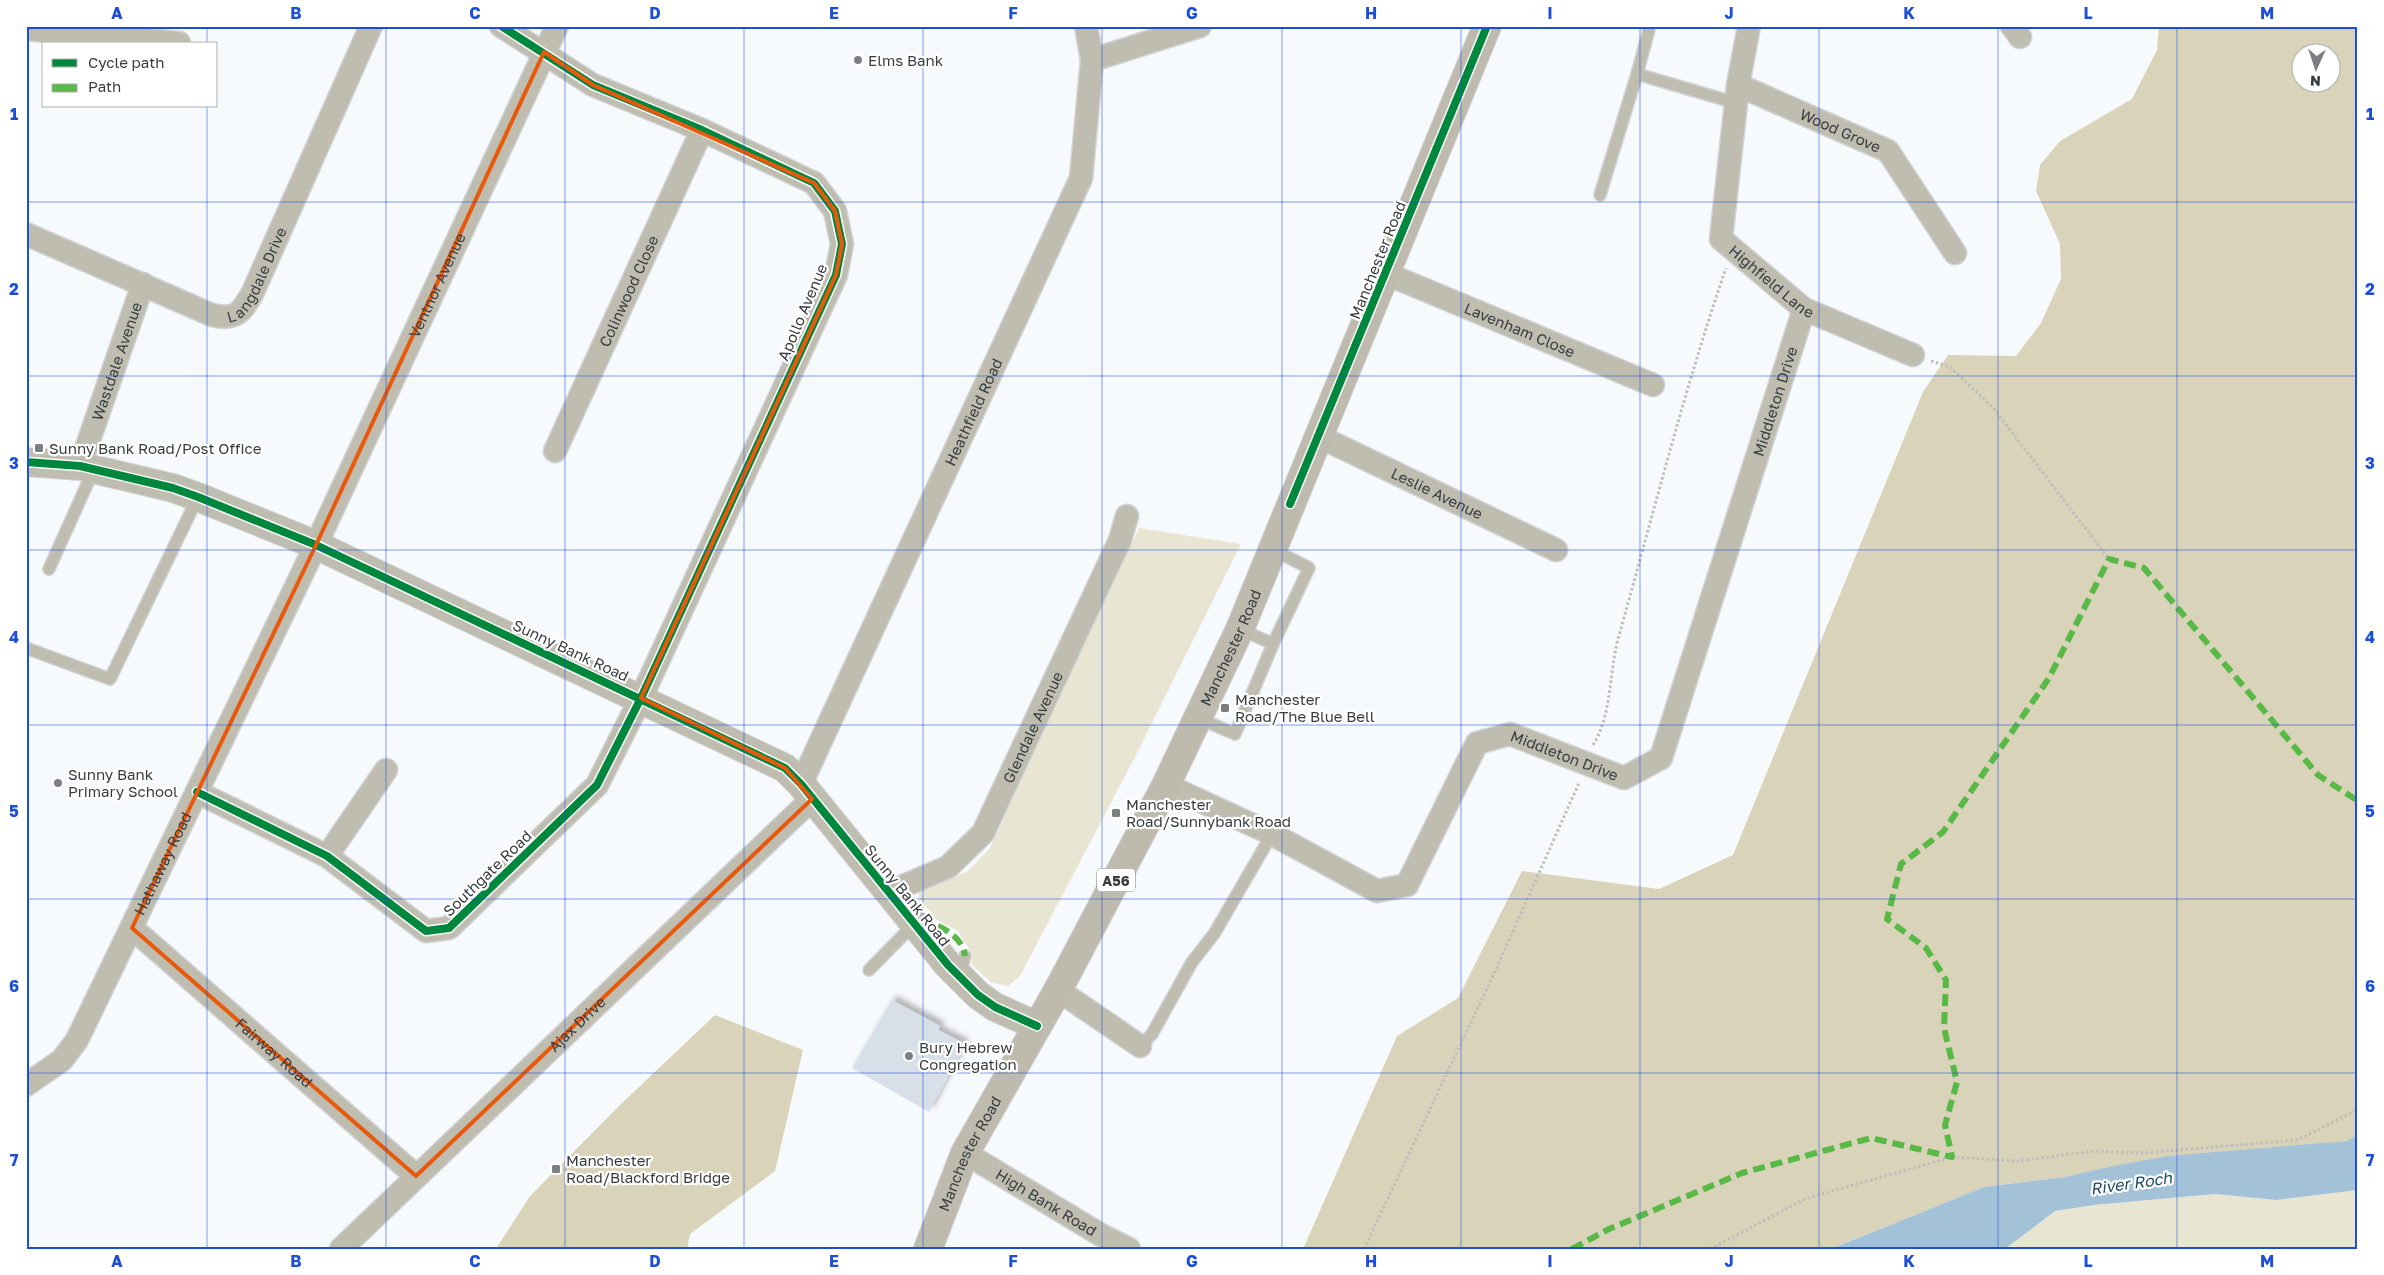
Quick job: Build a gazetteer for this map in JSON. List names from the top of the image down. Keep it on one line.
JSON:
{"streets":{"highway":["Manchester Road","A56"],"street":["Wood Grove","Langdale Drive","Highfield Lane","Ventnor Avenue","Colinwood Close","Apollo Avenue","Lavenham Close","Wastdale Avenue","Middleton Drive","Heathfield Road","Leslie Avenue","Sunny Bank Road","Glendale Avenue","Hathaway Road","Southgate Road","Ajax Drive","Fairway Road","High Bank Road"]},"crossings":[["Wood Grove","Highfield Lane"],["Manchester Road","Lavenham Close"],["Manchester Road","Middleton Drive"],["Manchester Road","Leslie Avenue"],["Manchester Road","Sunny Bank Road"],["Manchester Road","High Bank Road"],["Langdale Drive","Wastdale Avenue"],["Highfield Lane","Middleton Drive"],["Ventnor Avenue","Apollo Avenue"],["Ventnor Avenue","Sunny Bank Road"],["Ventnor Avenue","Hathaway Road"],["Colinwood Close","Apollo Avenue"],["Apollo Avenue","Sunny Bank Road"],["Apollo Avenue","Southgate Road"],["Wastdale Avenue","Sunny Bank Road"],["Heathfield Road","Sunny Bank Road"],["Heathfield Road","Ajax Drive"],["Sunny Bank Road","Glendale Avenue"],["Sunny Bank Road","Hathaway Road"],["Sunny Bank Road","Southgate Road"],["Sunny Bank Road","Ajax Drive"],["Hathaway Road","Southgate Road"],["Hathaway Road","Fairway Road"],["Ajax Drive","Fairway Road"]],"water":["River Roch"],"places":{"other":["Elms Bank","Sunny Bank Primary School","Bury Hebrew Congregation"],"transit":["Sunny Bank Road/Post Office","Manchester Road/The Blue Bell","Manchester Road/Sunnybank Road","Manchester Road/Blackford Bridge"]},"legend":["Cycle path","Path"],"north":"bottom","grid":{"columns":["A","B","C","D","E","F","G","H","I","J","K","L","M"],"rows":["1","2","3","4","5","6","7"]}}
